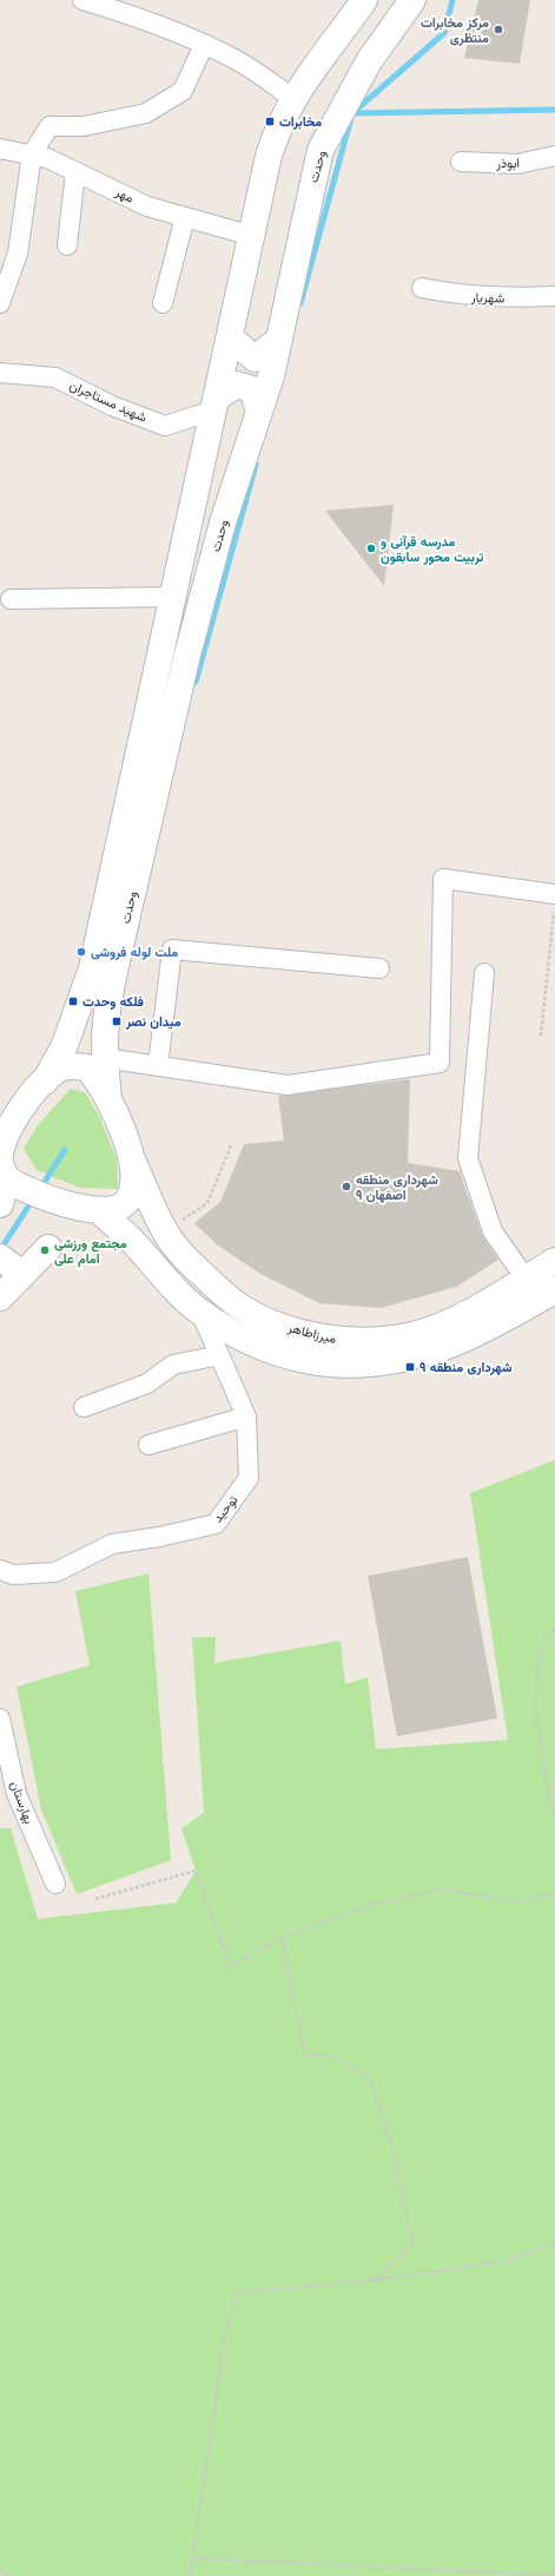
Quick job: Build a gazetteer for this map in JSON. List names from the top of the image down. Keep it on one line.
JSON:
{"streets":{"main road":["وحدت","میرزاطاهر"],"street":["ابوذر","مهر","شهریار","شهید مستاجران","توحید","بهارستان"]},"crossings":[["وحدت","مهر"],["وحدت","شهید مستاجران"],["وحدت","میرزاطاهر"],["میرزاطاهر","توحید"]],"places":{"other":["مرکز مخابرات منتظری","مدرسه قرآنی و تربیت محور سابقون","ملت لوله فروشی","شهرداری منطقه ۹ اصفهان","مجتمع ورزشی امام علی"],"transit":["مخابرات","فلکه وحدت","میدان نصر","شهرداری منطقه ۹"]}}
